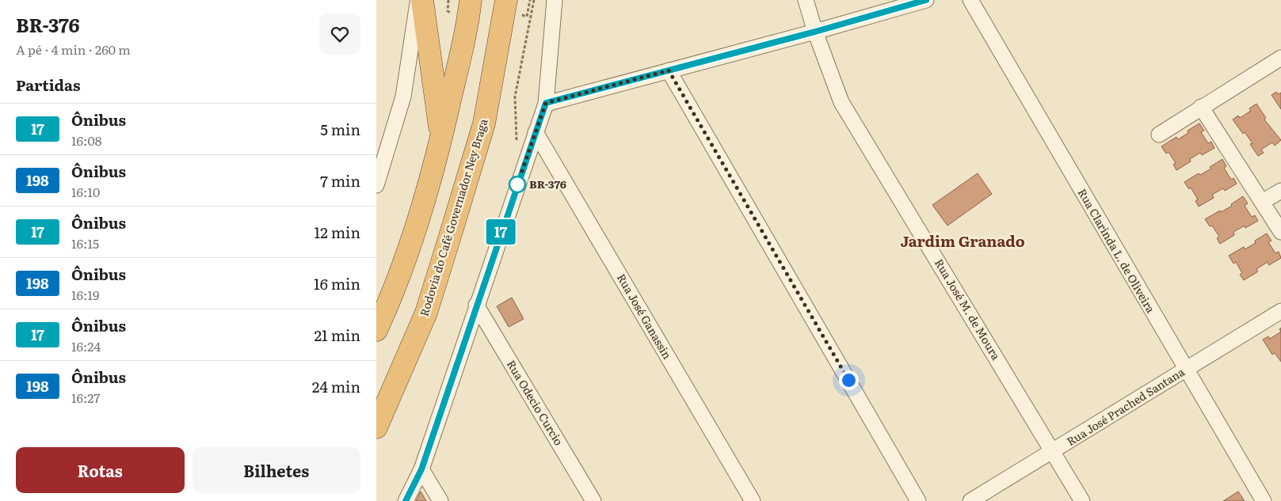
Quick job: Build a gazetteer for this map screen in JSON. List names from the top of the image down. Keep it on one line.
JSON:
{"streets":{"highway":["Rodovia do Café Governador Ney Braga"],"street":["Rua Clarinda L. de Oliveira","Rua José M. de Moura","Rua José Ganassin","Rua Odecio Curcio","Rua José Prached Santana"]},"crossings":[["Rua Clarinda L. de Oliveira","Rua José Prached Santana"],["Rua José M. de Moura","Rua José Prached Santana"]],"districts":["Jardim Granado"],"places":["BR-376"],"lines":["bus line 17"],"page":{"heading":[["BR-376","A pé · 4 min · 260 m"],"Partidas"],"on_map":"17","list":[{"mark":"17","name":"Ônibus","note":"16:08","value":"5 min"},{"mark":"198","name":"Ônibus","note":"16:10","value":"7 min"},{"mark":"17","name":"Ônibus","note":"16:15","value":"12 min"},{"mark":"198","name":"Ônibus","note":"16:19","value":"16 min"},{"mark":"17","name":"Ônibus","note":"16:24","value":"21 min"},{"mark":"198","name":"Ônibus","note":"16:27","value":"24 min"}],"buttons":["Rotas","Bilhetes"]}}
